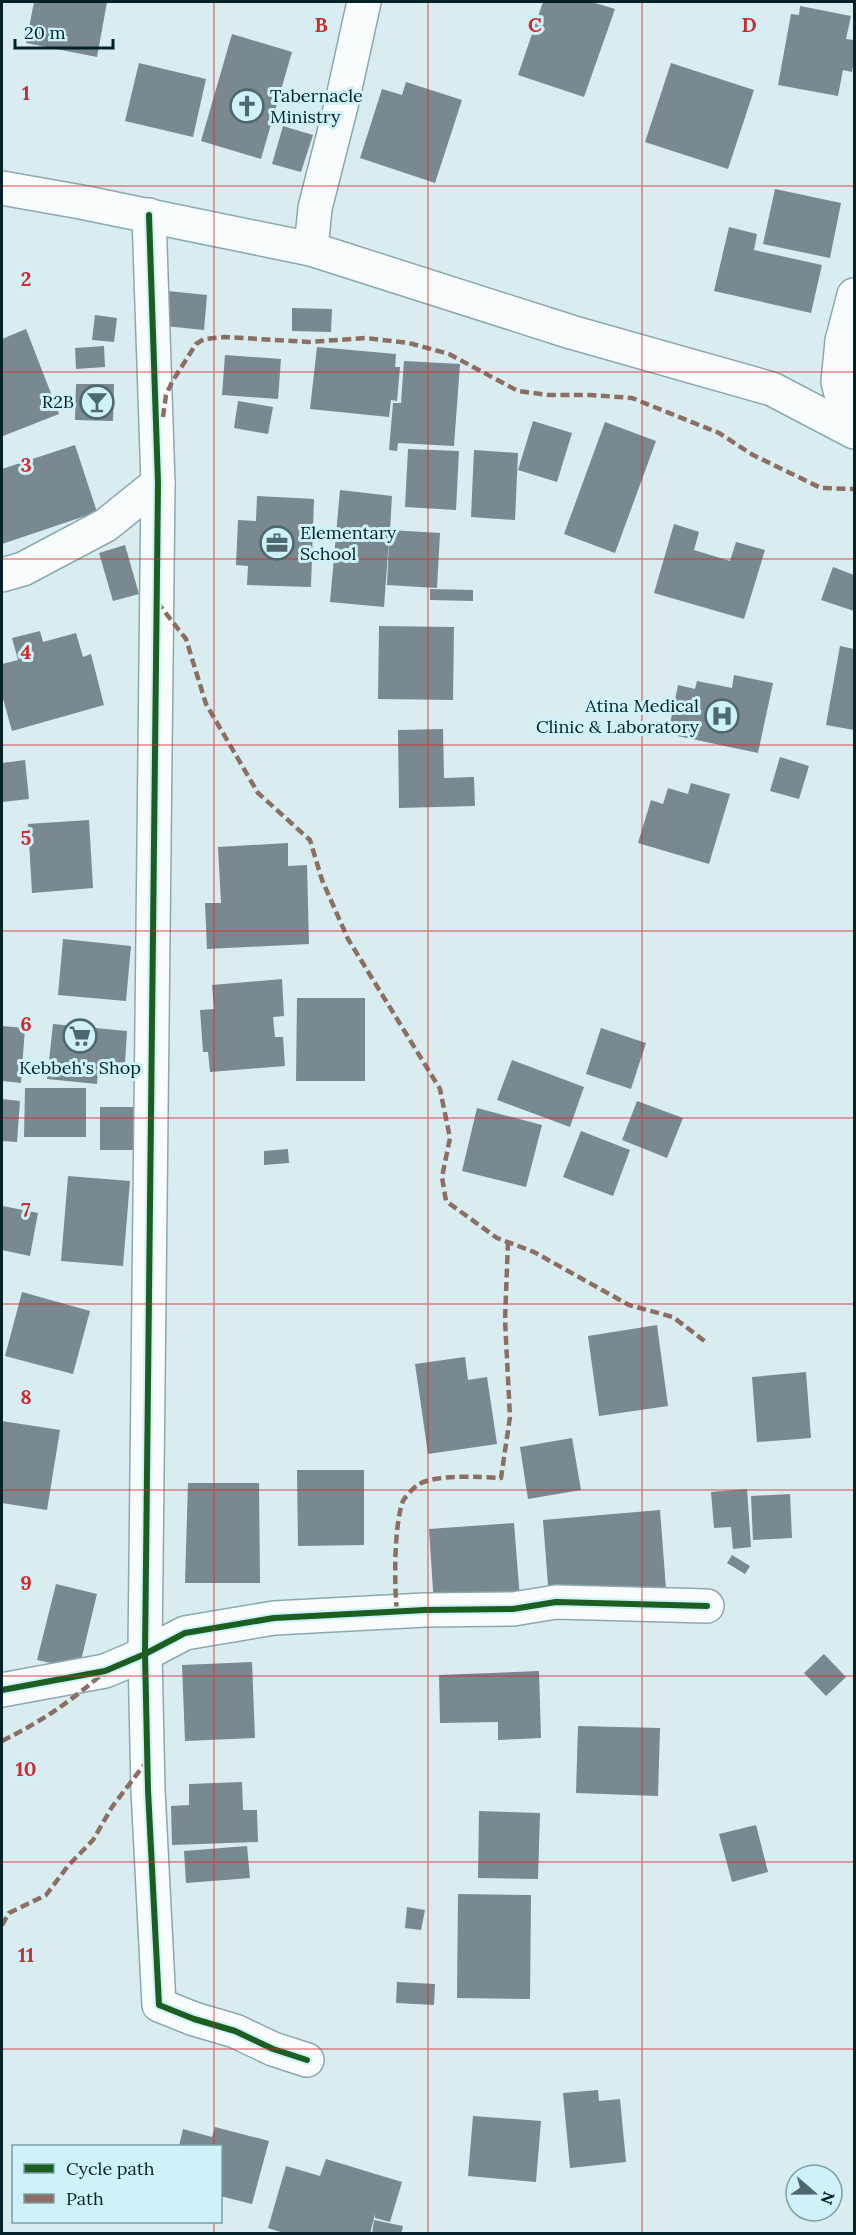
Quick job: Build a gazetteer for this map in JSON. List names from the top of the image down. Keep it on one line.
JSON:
{"places":{"church":["Tabernacle Ministry"],"bar":["R2B"],"office":["Elementary School"],"hospital":["Atina Medical Clinic & Laboratory"],"supermarket":["Kebbeh's Shop"]},"legend":["Cycle path","Path"],"scale_bar":"20 m","north":"right","grid":{"columns":["B","C","D"],"rows":["1","2","3","4","5","6","7","8","9","10","11"]}}
